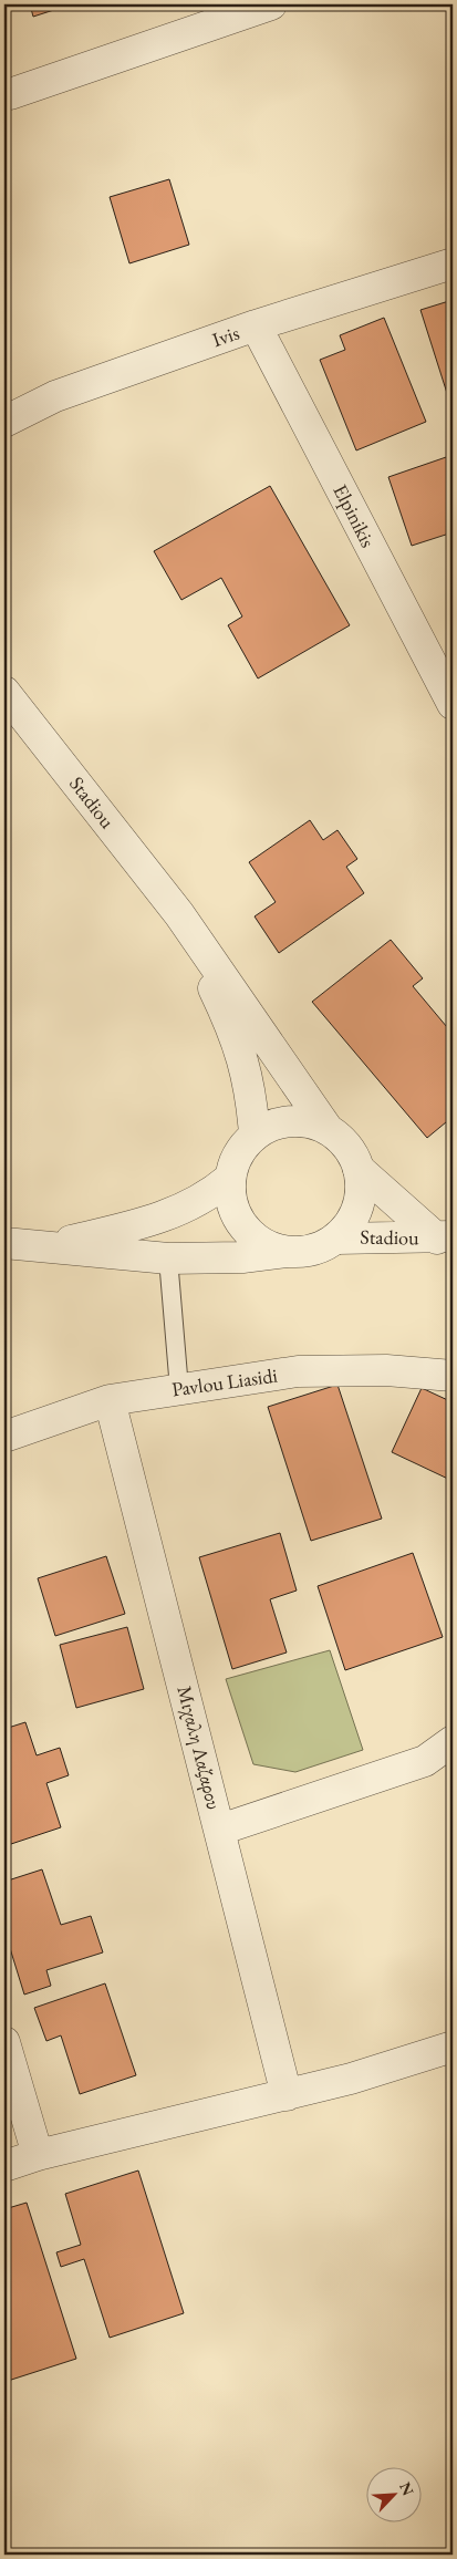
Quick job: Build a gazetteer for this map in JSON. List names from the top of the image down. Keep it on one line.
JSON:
{"streets":{"street":["Ivis","Elpinikis","Stadiou","Pavlou Liasidi","Μιχαλη Λαζαρου"]},"crossings":[["Ivis","Elpinikis"],["Pavlou Liasidi","Μιχαλη Λαζαρου"]],"north":"top right"}
